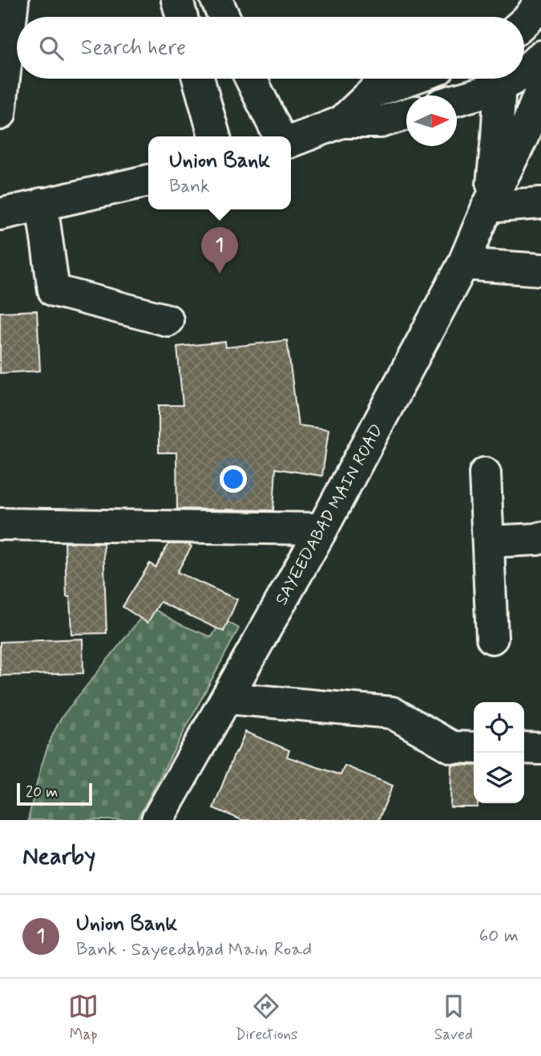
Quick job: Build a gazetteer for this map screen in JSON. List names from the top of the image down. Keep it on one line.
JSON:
{"streets":{"street":["SAYEEDABAD MAIN ROAD"]},"scale_bar":"20 m","north":"right","page":{"search":"Search here","popup":["Union Bank","Bank"],"pins":"1","scale":"20 m","heading":"Nearby","list":[{"mark":"1","name":"Union Bank","note":"Bank · Sayeedabad Main Road","value":"60 m"}],"nav":["Map","Directions","Saved"]}}
